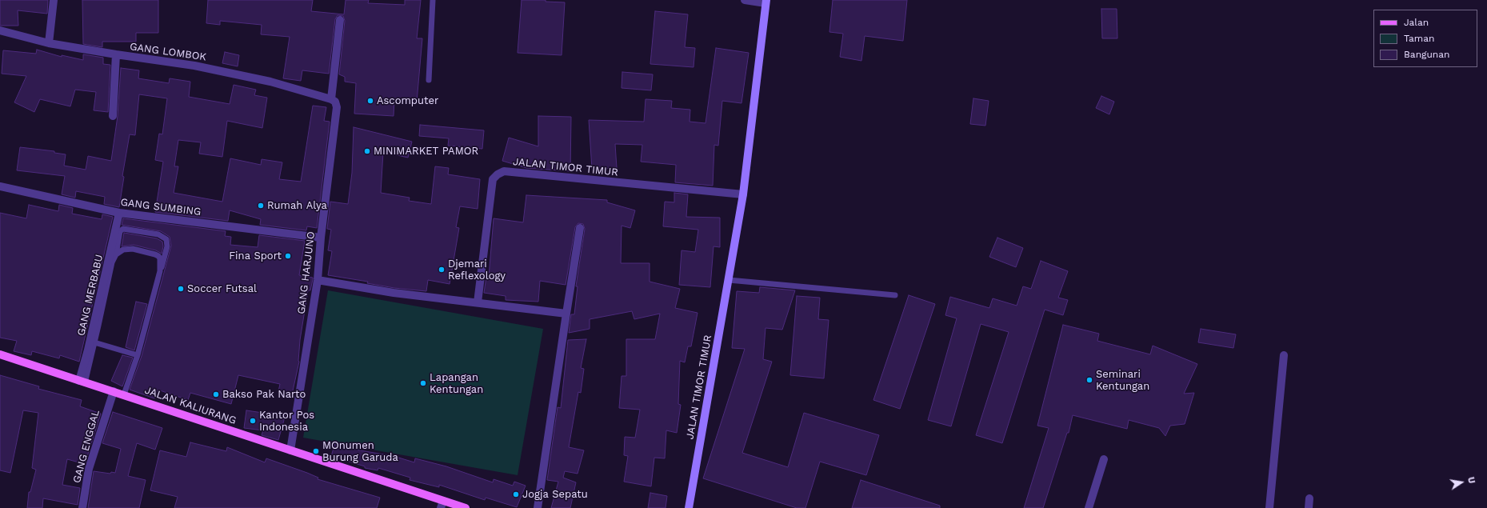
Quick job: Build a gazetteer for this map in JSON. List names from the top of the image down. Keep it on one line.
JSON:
{"streets":{"main road":["JALAN KALIURANG"],"street":["GANG LOMBOK","JALAN TIMOR TIMUR","GANG SUMBING","GANG HARJUNO","GANG MERBABU","GANG ENGGAL"]},"crossings":[["GANG LOMBOK","GANG HARJUNO"],["GANG SUMBING","GANG HARJUNO"],["GANG SUMBING","GANG MERBABU"],["GANG HARJUNO","JALAN KALIURANG"],["GANG MERBABU","JALAN KALIURANG"],["JALAN KALIURANG","GANG ENGGAL"]],"places":["Ascomputer","MINIMARKET PAMOR","Rumah Alya","Fina Sport","Djemari Reflexology","Soccer Futsal","Seminari Kentungan","Lapangan Kentungan","Bakso Pak Narto","Kantor Pos Indonesia","MOnumen Burung Garuda","Jogja Sepatu"],"legend":["Jalan","Taman","Bangunan"],"north":"right"}
